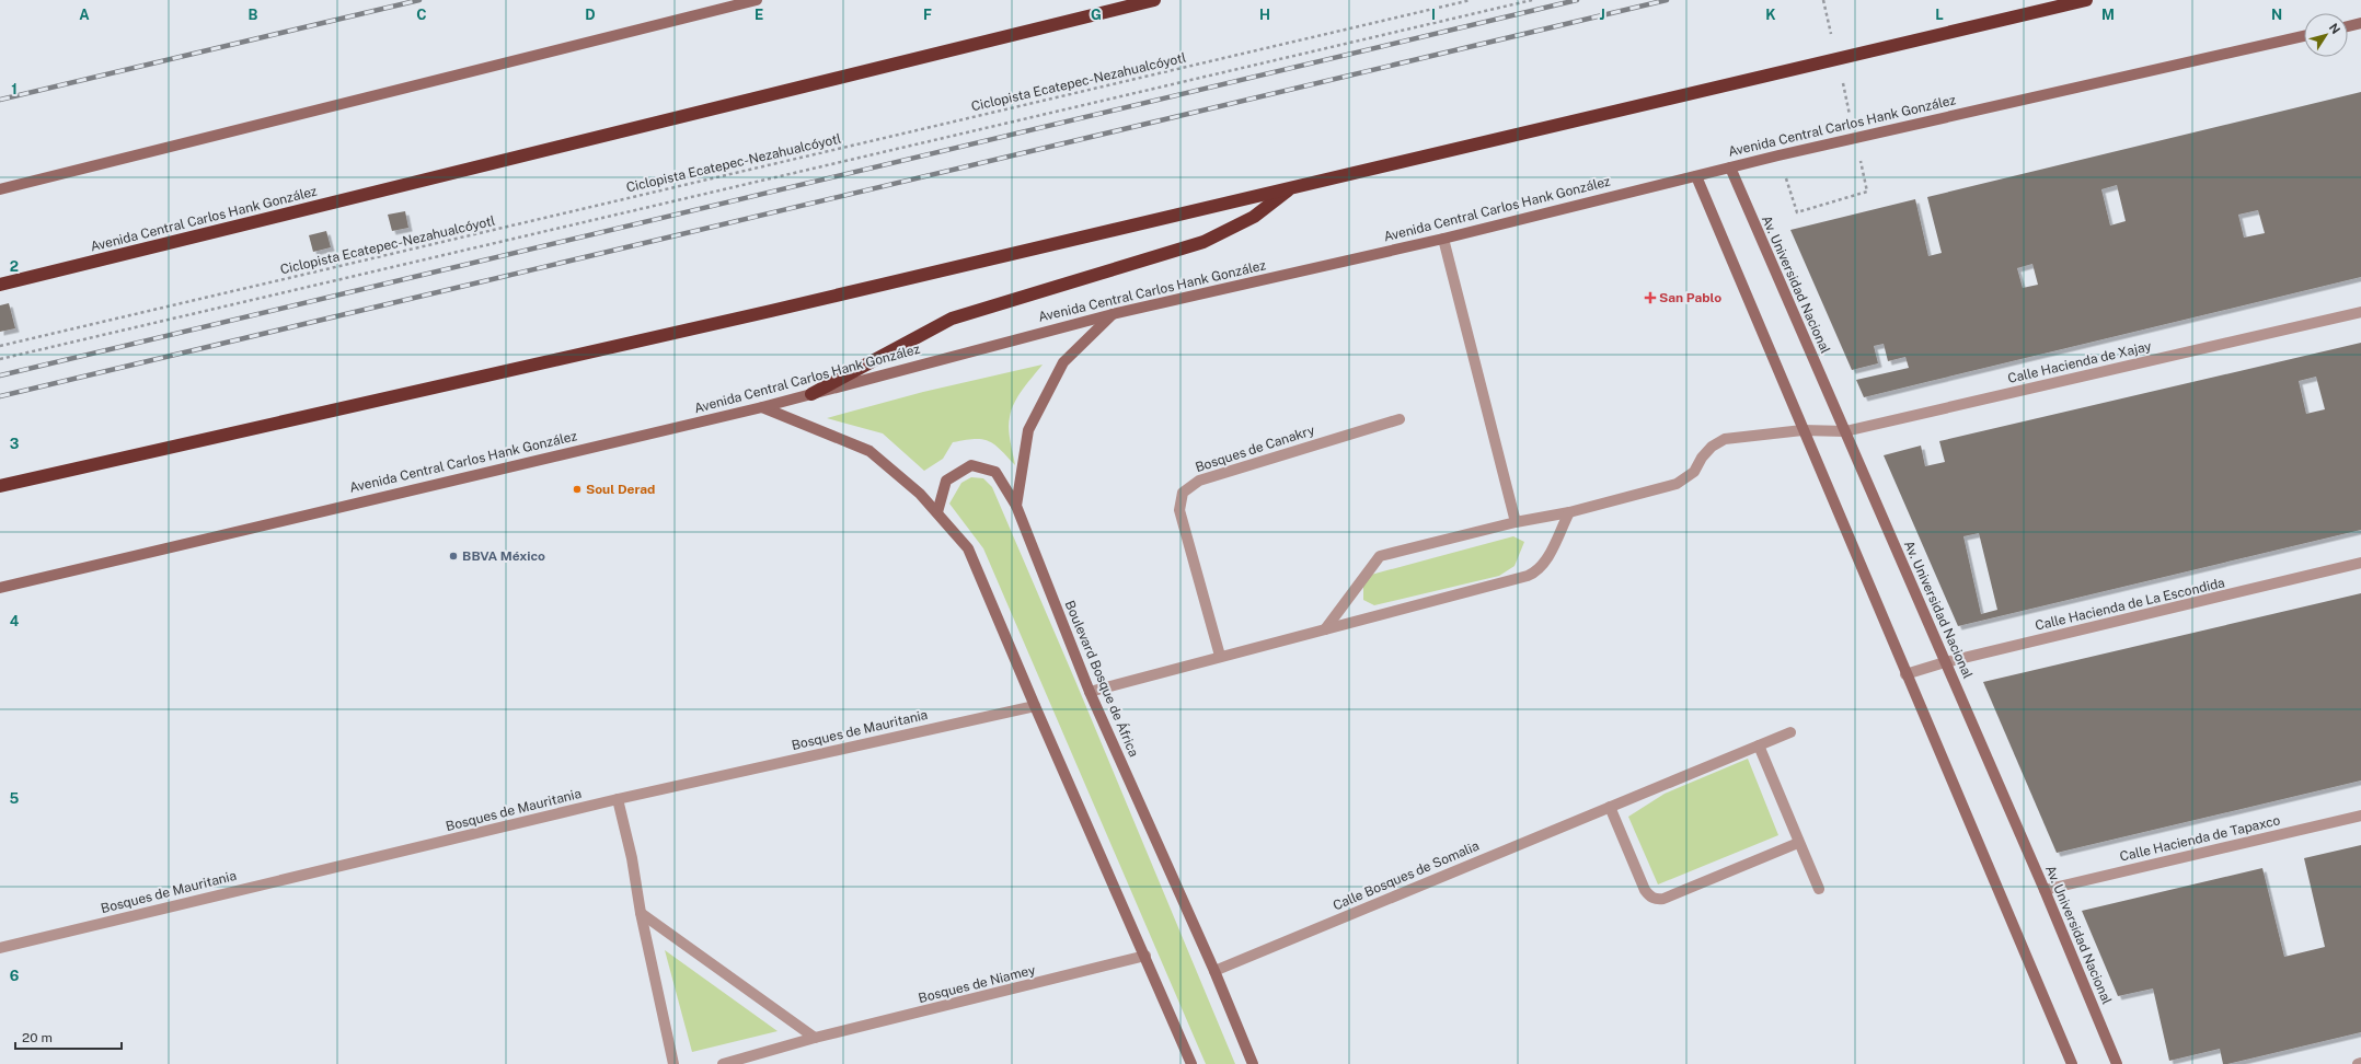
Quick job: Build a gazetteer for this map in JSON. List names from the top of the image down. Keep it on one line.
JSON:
{"streets":{"highway":["Avenida Central Carlos Hank González"],"street":["Av. Universidad Nacional","Calle Hacienda de Xajay","Bosques de Canakry","Calle Hacienda de La Escondida","Boulevard Bosque de África","Bosques de Mauritania","Calle Hacienda de Tapaxco","Calle Bosques de Somalia","Bosques de Niamey"],"path":["Ciclopista Ecatepec-Nezahualcóyotl"]},"crossings":[["Avenida Central Carlos Hank González","Av. Universidad Nacional"],["Av. Universidad Nacional","Calle Hacienda de Xajay"],["Av. Universidad Nacional","Calle Hacienda de La Escondida"],["Av. Universidad Nacional","Calle Hacienda de Tapaxco"],["Boulevard Bosque de África","Calle Bosques de Somalia"]],"places":{"health":["San Pablo"],"other":["Soul Derad","BBVA México"]},"scale_bar":"20 m","north":"top right","grid":{"columns":["A","B","C","D","E","F","G","H","I","J","K","L","M","N"],"rows":["1","2","3","4","5","6"]}}
